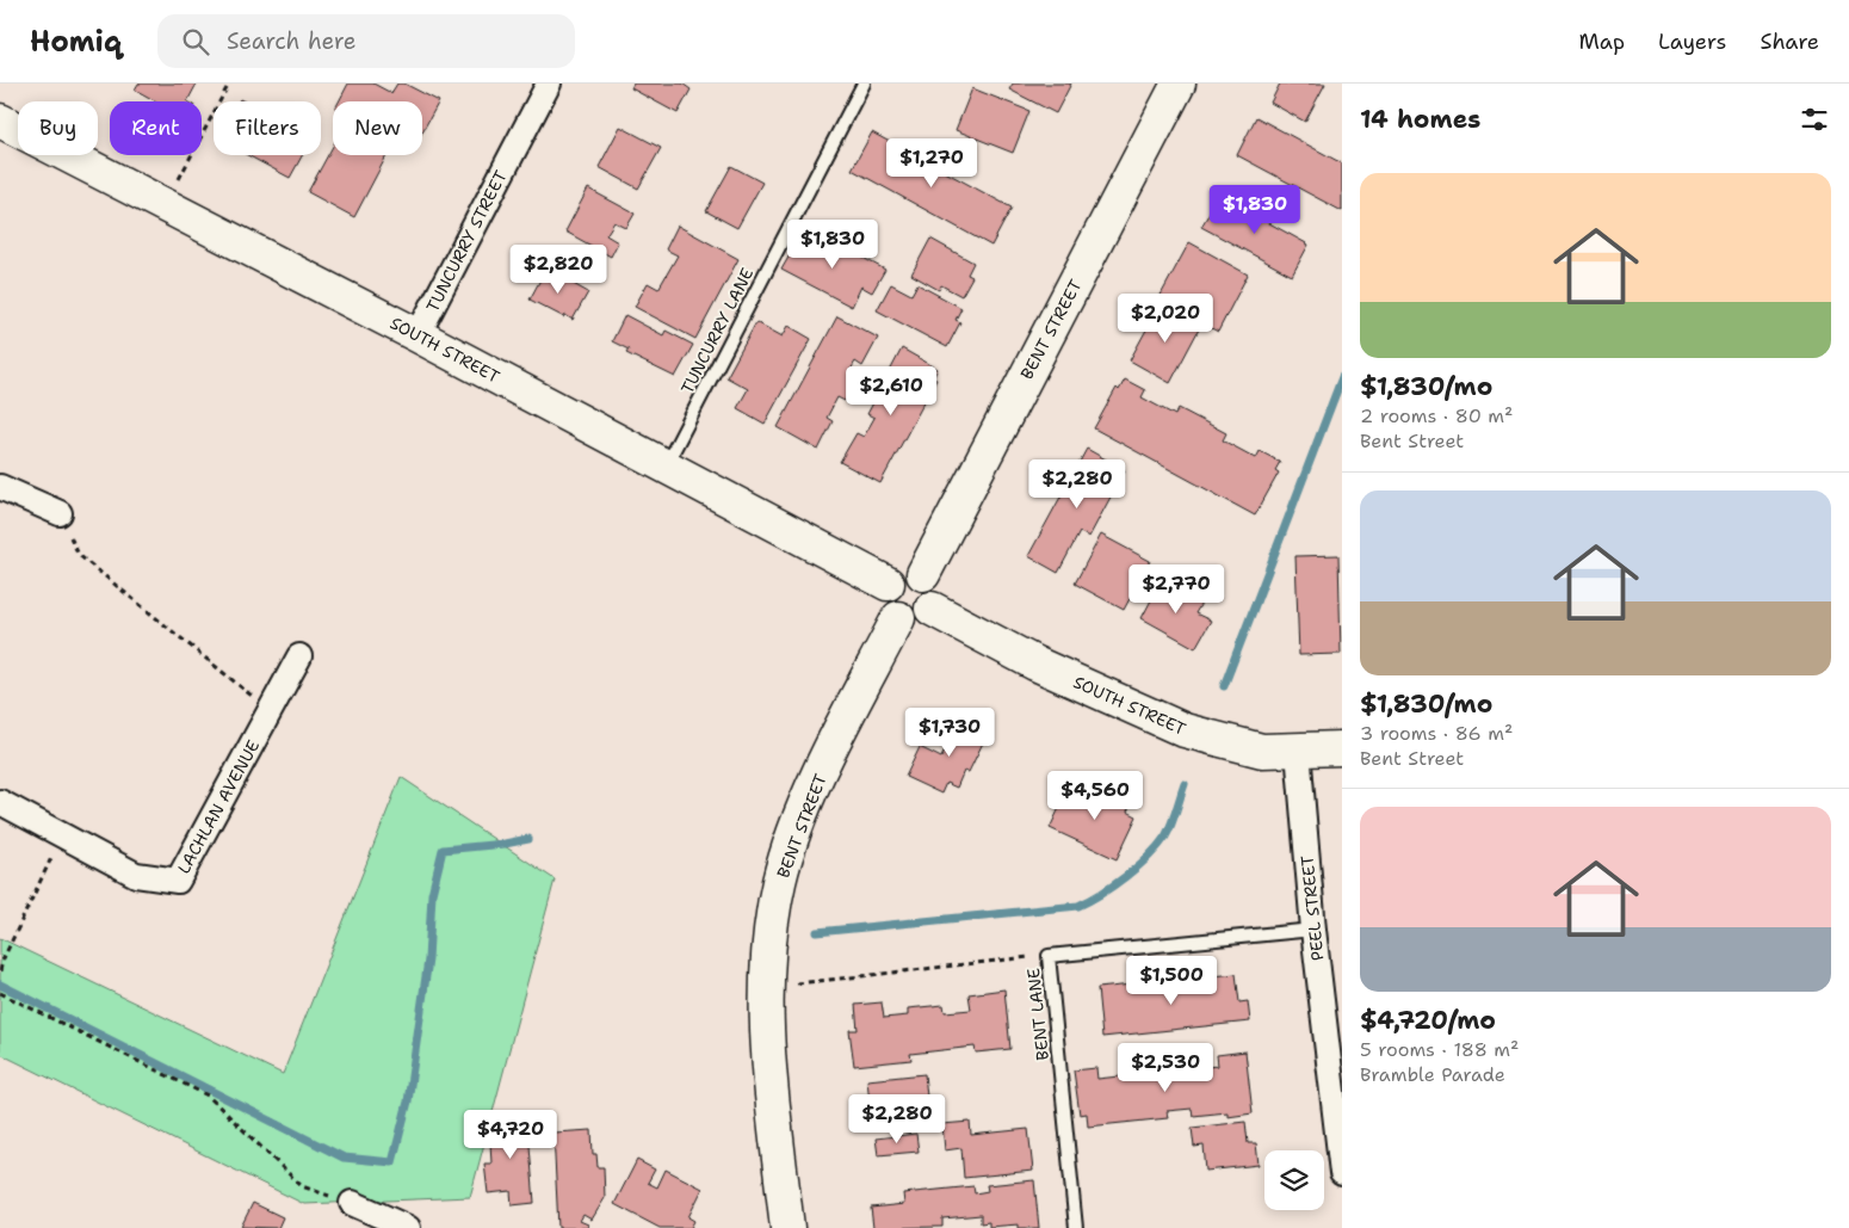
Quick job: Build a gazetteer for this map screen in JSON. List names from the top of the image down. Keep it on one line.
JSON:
{"streets":{"street":["TUNCURRY STREET","BENT STREET","SOUTH STREET","LACHLAN AVENUE","PEEL STREET"],"lane":["TUNCURRY LANE","BENT LANE"]},"crossings":[["TUNCURRY STREET","SOUTH STREET"],["BENT STREET","SOUTH STREET"],["TUNCURRY LANE","SOUTH STREET"],["SOUTH STREET","PEEL STREET"],["PEEL STREET","BENT LANE"]],"page":{"header":"Homiq","search":"Search here","nav":["Map","Layers","Share"],"heading":"14 homes","chip":["Buy","Rent","Filters","New"],"price":["$1,270","$1,830","$1,830","$2,820","$2,020","$2,610","$2,280","$2,770","$1,730","$4,560","$1,500","$2,530","$2,280","$4,720"],"list":[{"name":"$1,830/mo","note":"2 rooms · 80 m² · Bent Street"},{"name":"$1,830/mo","note":"3 rooms · 86 m² · Bent Street"},{"name":"$4,720/mo","note":"5 rooms · 188 m² · Bramble Parade"}]}}
